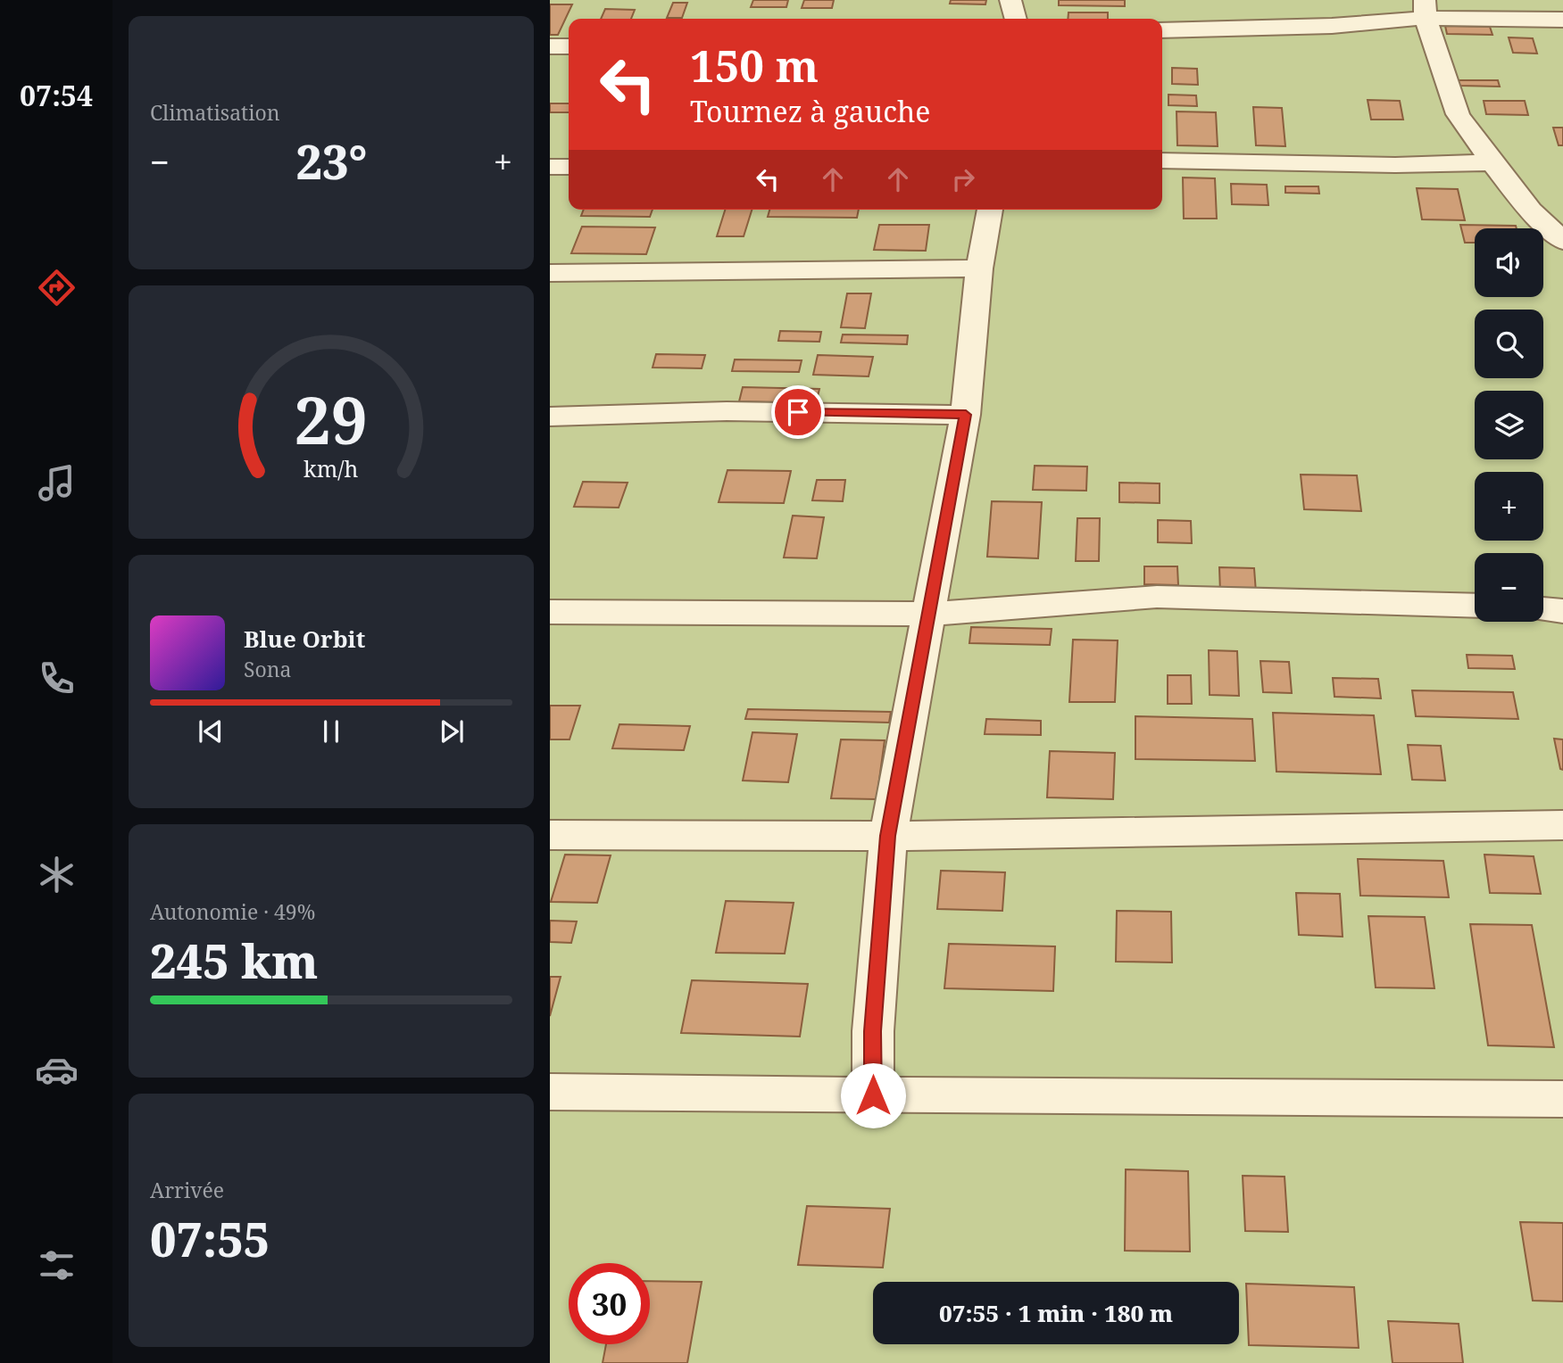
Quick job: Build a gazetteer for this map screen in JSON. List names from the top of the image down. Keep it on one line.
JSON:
{"page":{"tabs":"07:54","tile":["Climatisation",["Autonomie · 49%","245 km"],["Arrivée","07:55"]],"turn":["150 m","Tournez à gauche"],"heat":["−","23°","+"],"map_buttons":["+","−"],"song":["Blue Orbit","Sona"],"limit":"30","trip":"07:55 · 1 min · 180 m","gauge":["29","km/h"]}}
